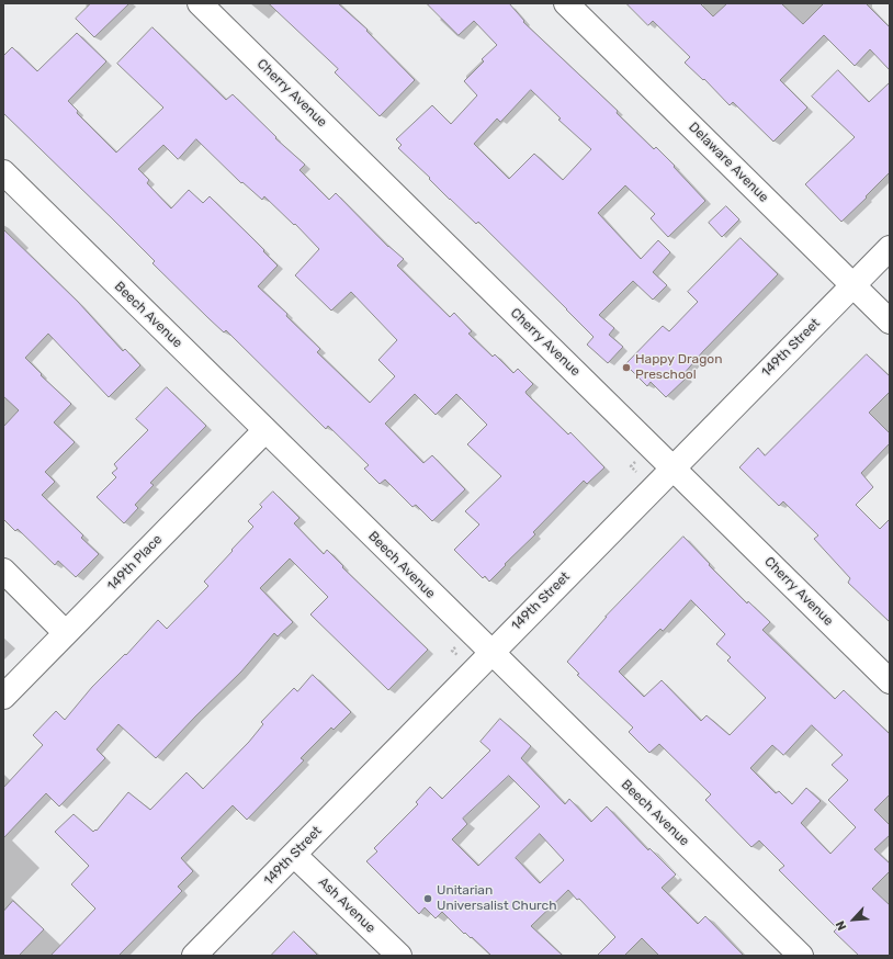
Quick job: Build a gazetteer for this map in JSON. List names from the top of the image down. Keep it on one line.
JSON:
{"streets":{"street":["Cherry Avenue","Delaware Avenue","Beech Avenue","149th Street","149th Place","Ash Avenue"]},"crossings":[["Cherry Avenue","149th Street"],["Delaware Avenue","149th Street"],["Beech Avenue","149th Street"],["Beech Avenue","149th Place"],["149th Street","Ash Avenue"]],"places":["Happy Dragon Preschool","Unitarian Universalist Church"],"north":"bottom left"}
